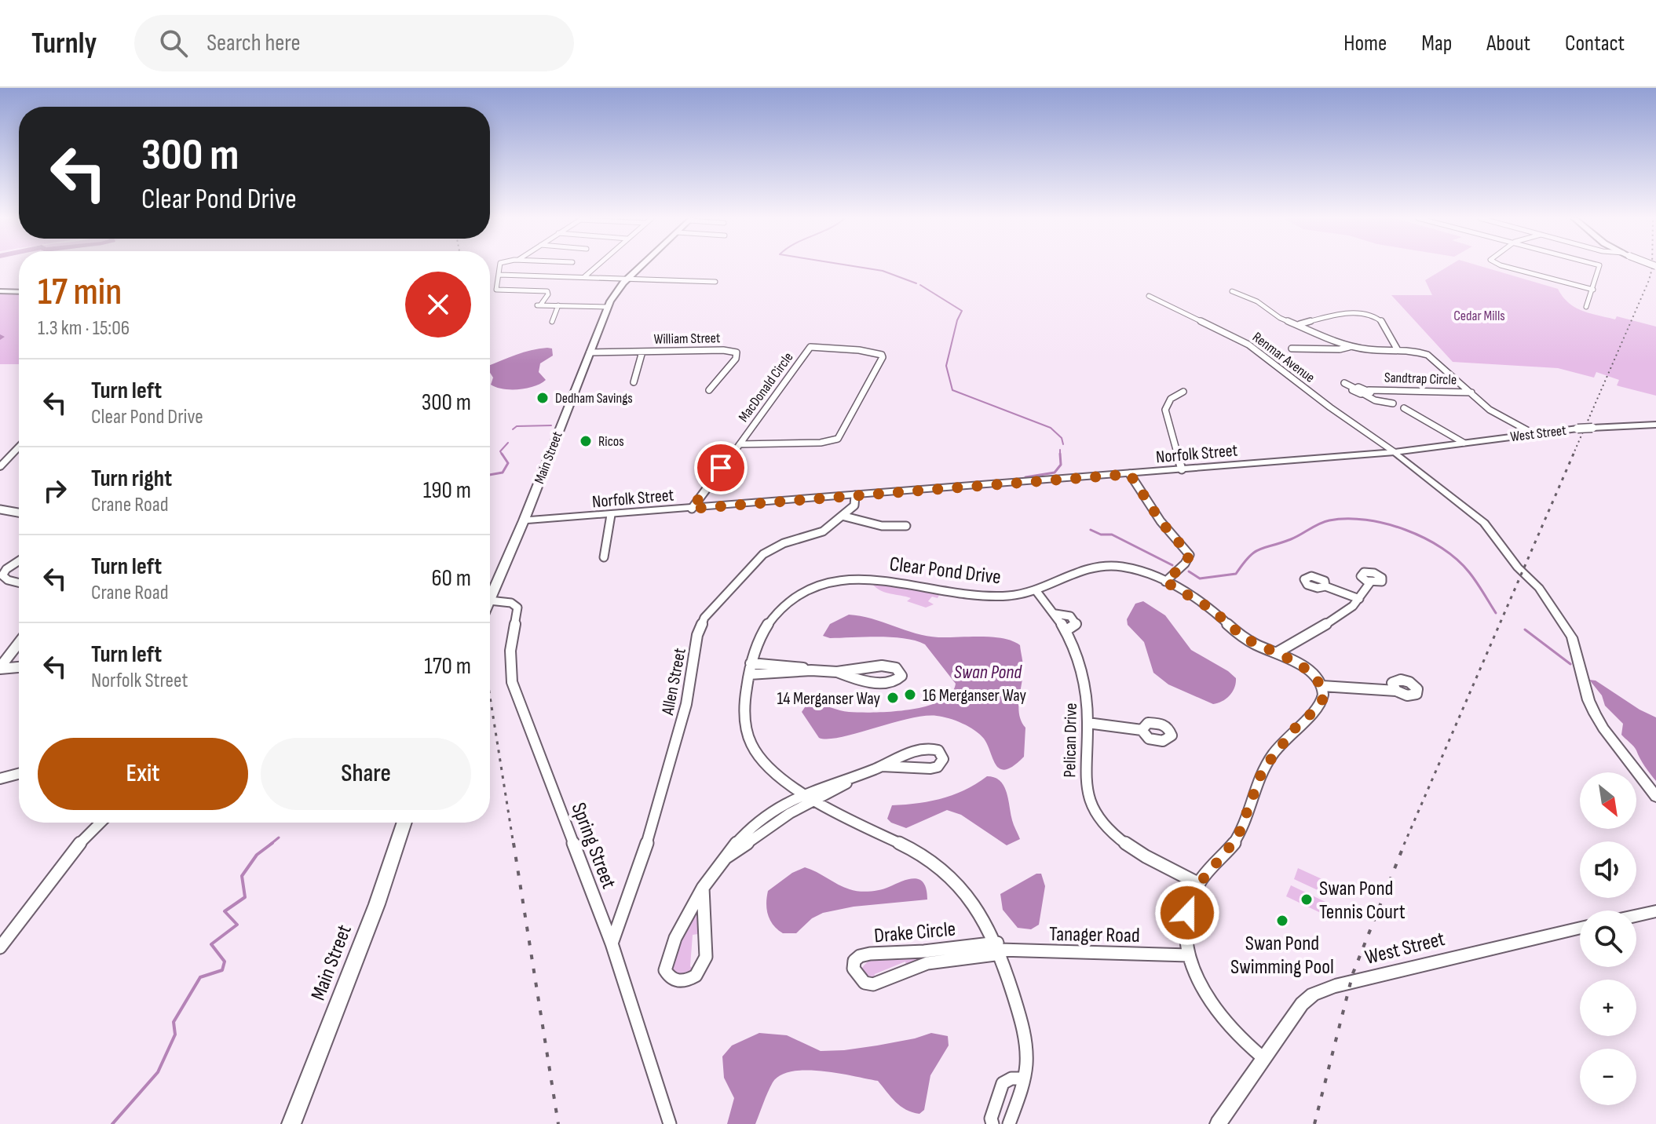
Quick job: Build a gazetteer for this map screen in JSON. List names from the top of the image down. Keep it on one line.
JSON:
{"streets":{"main road":["West Street","Norfolk Street","Main Street"],"street":["William Street","Renmar Avenue","Sandtrap Circle","MacDonald Circle","Clear Pond Drive","Allen Street","Pelican Drive","Spring Street","Drake Circle","Tanager Road"]},"crossings":[["William Street","Main Street"],["Renmar Avenue","Norfolk Street"],["MacDonald Circle","Norfolk Street"],["West Street","Norfolk Street"],["Norfolk Street","Main Street"],["Norfolk Street","Allen Street"],["Clear Pond Drive","Pelican Drive"],["Clear Pond Drive","Drake Circle"],["Clear Pond Drive","Tanager Road"],["Allen Street","Spring Street"],["Drake Circle","Tanager Road"]],"water":["Swan Pond"],"parks":["Cedar Mills"],"places":["Dedham Savings","Ricos","16 Merganser Way","14 Merganser Way","Swan Pond Tennis Court","Swan Pond Swimming Pool"],"north":"bottom right","page":{"header":"Turnly","search":"Search here","nav":["Home","Map","About","Contact"],"turn":["300 m","Clear Pond Drive"],"heading":["17 min","1.3 km · 15:06"],"list":[{"name":"Turn left","note":"Clear Pond Drive","value":"300 m"},{"name":"Turn right","note":"Crane Road","value":"190 m"},{"name":"Turn left","note":"Crane Road","value":"60 m"},{"name":"Turn left","note":"Norfolk Street","value":"170 m"}],"buttons":["Exit","Share"],"map_buttons":["+","−"]}}
